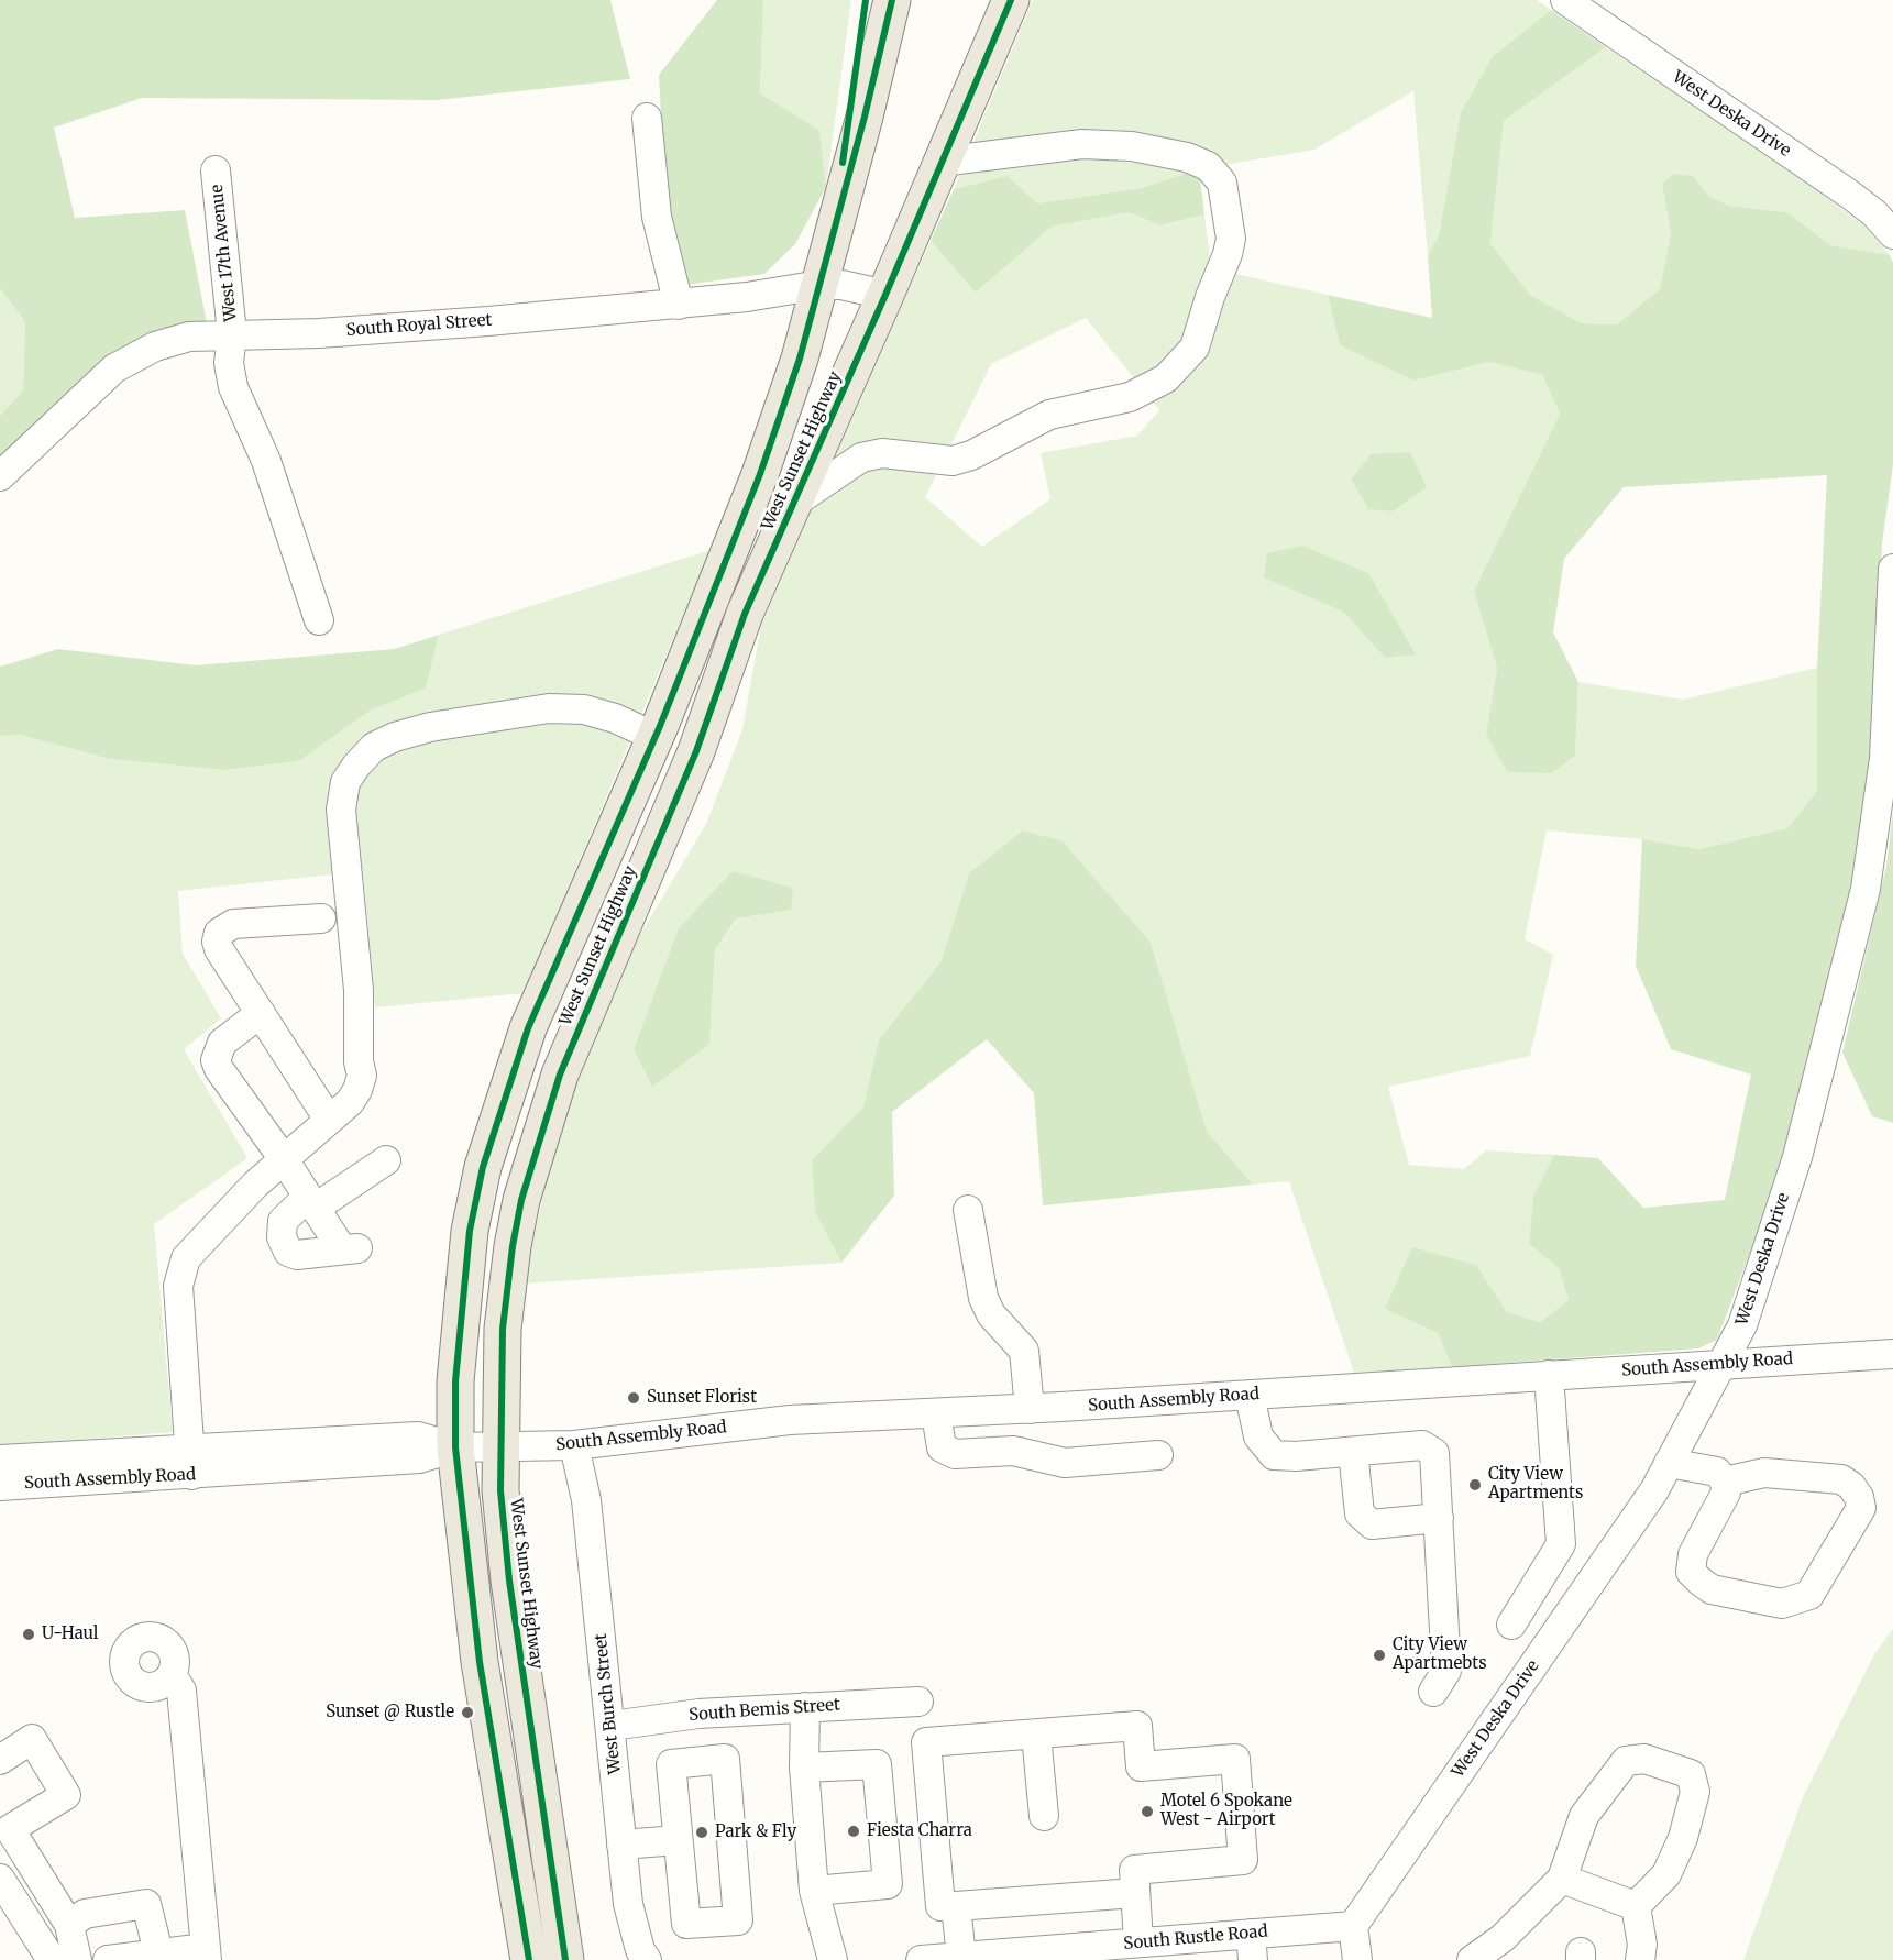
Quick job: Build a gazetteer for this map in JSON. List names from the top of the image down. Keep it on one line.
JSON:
{"streets":{"main road":["West Sunset Highway"],"street":["West Deska Drive","West 17th Avenue","South Royal Street","South Assembly Road","West Burch Street","South Bemis Street","South Rustle Road"]},"crossings":[["West Deska Drive","South Assembly Road"],["West Deska Drive","South Rustle Road"],["West 17th Avenue","South Royal Street"],["South Royal Street","West Sunset Highway"],["West Sunset Highway","South Assembly Road"],["South Assembly Road","West Burch Street"],["West Burch Street","South Bemis Street"]],"places":["Sunset Florist","City View Apartments","U-Haul","City View Apartmebts","Sunset @ Rustle","Motel 6 Spokane West - Airport","Fiesta Charra","Park & Fly"]}
